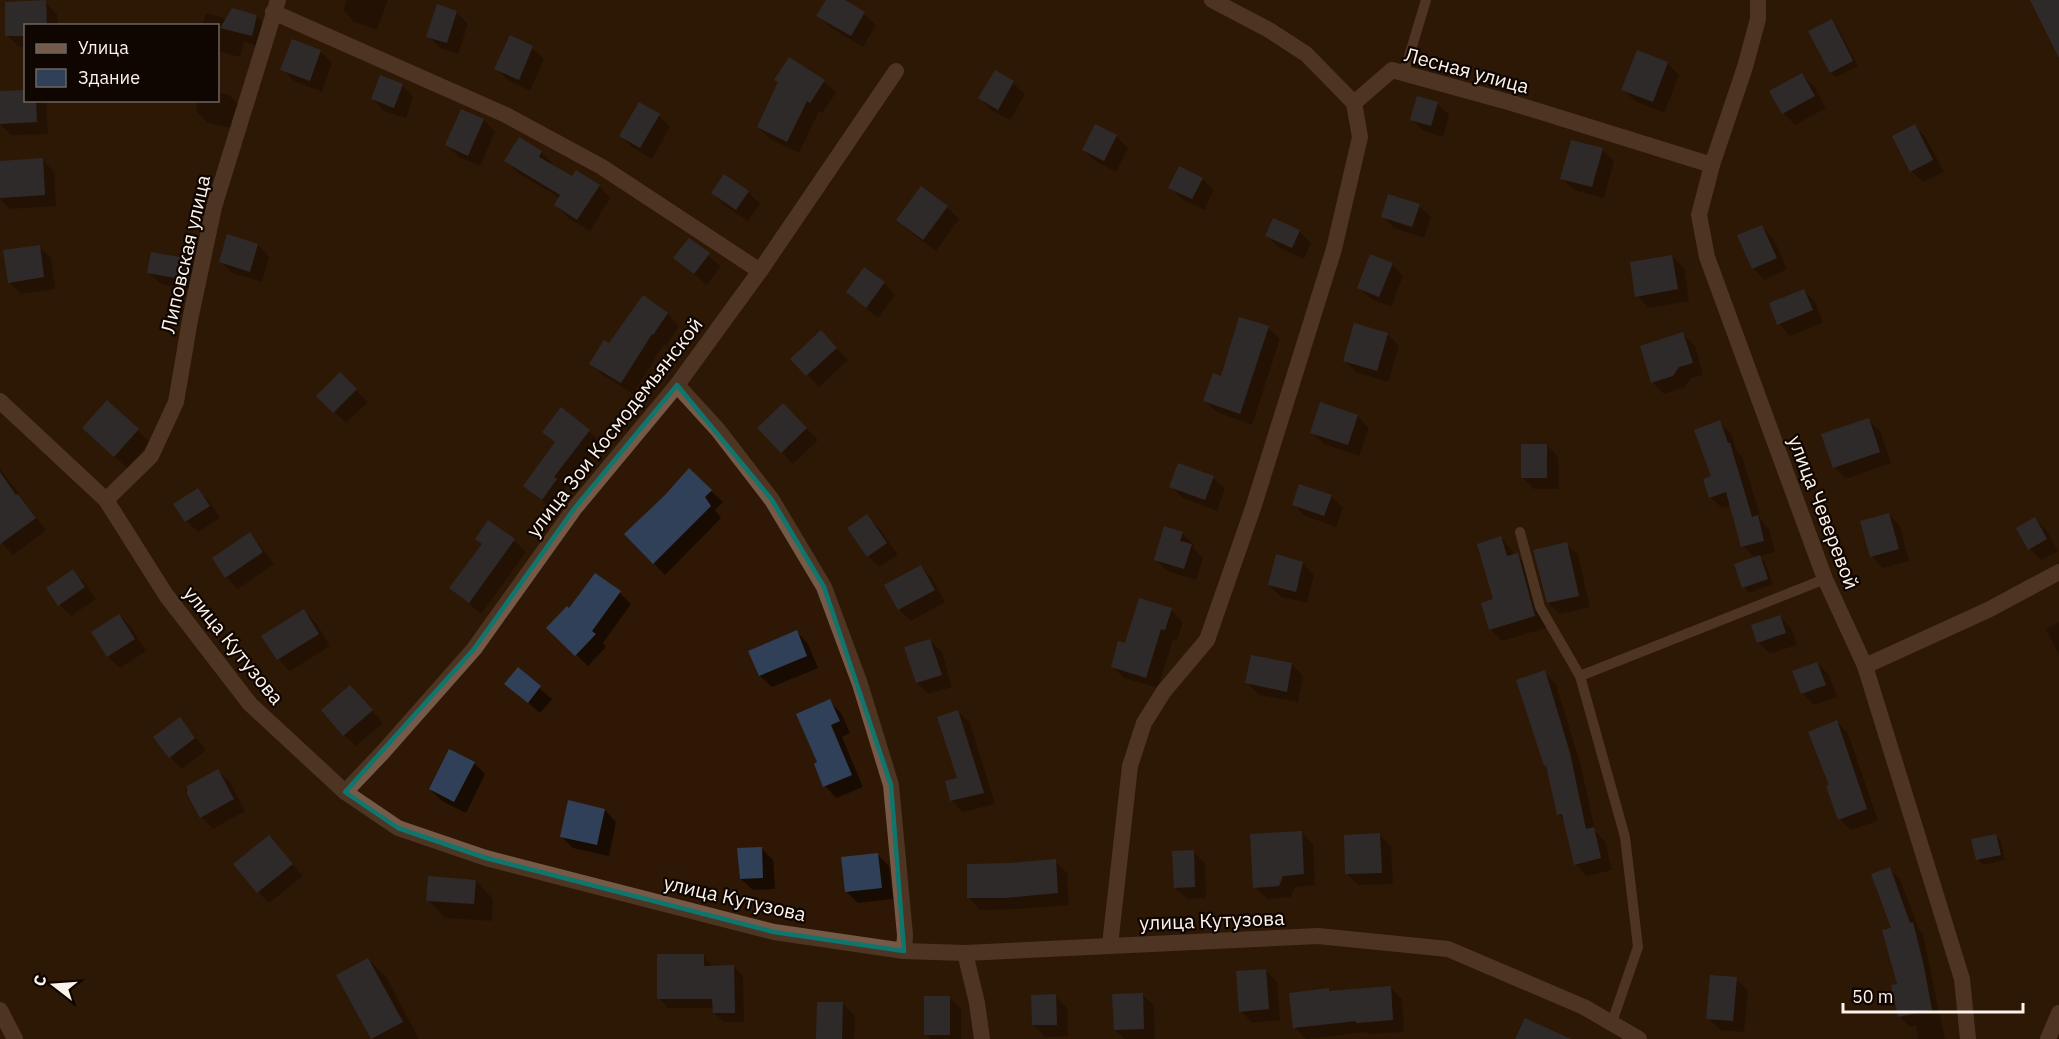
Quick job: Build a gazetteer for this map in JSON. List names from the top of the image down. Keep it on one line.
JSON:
{"streets":{"street":["Лесная улица","Липовская улица","улица Зои Космодемьянской","улица Чеверевой","улица Кутузова"]},"crossings":[["Лесная улица","улица Чеверевой"],["Липовская улица","улица Кутузова"],["улица Зои Космодемьянской","улица Кутузова"]],"legend":["Улица","Здание"],"scale_bar":"50 m","north":"left"}
